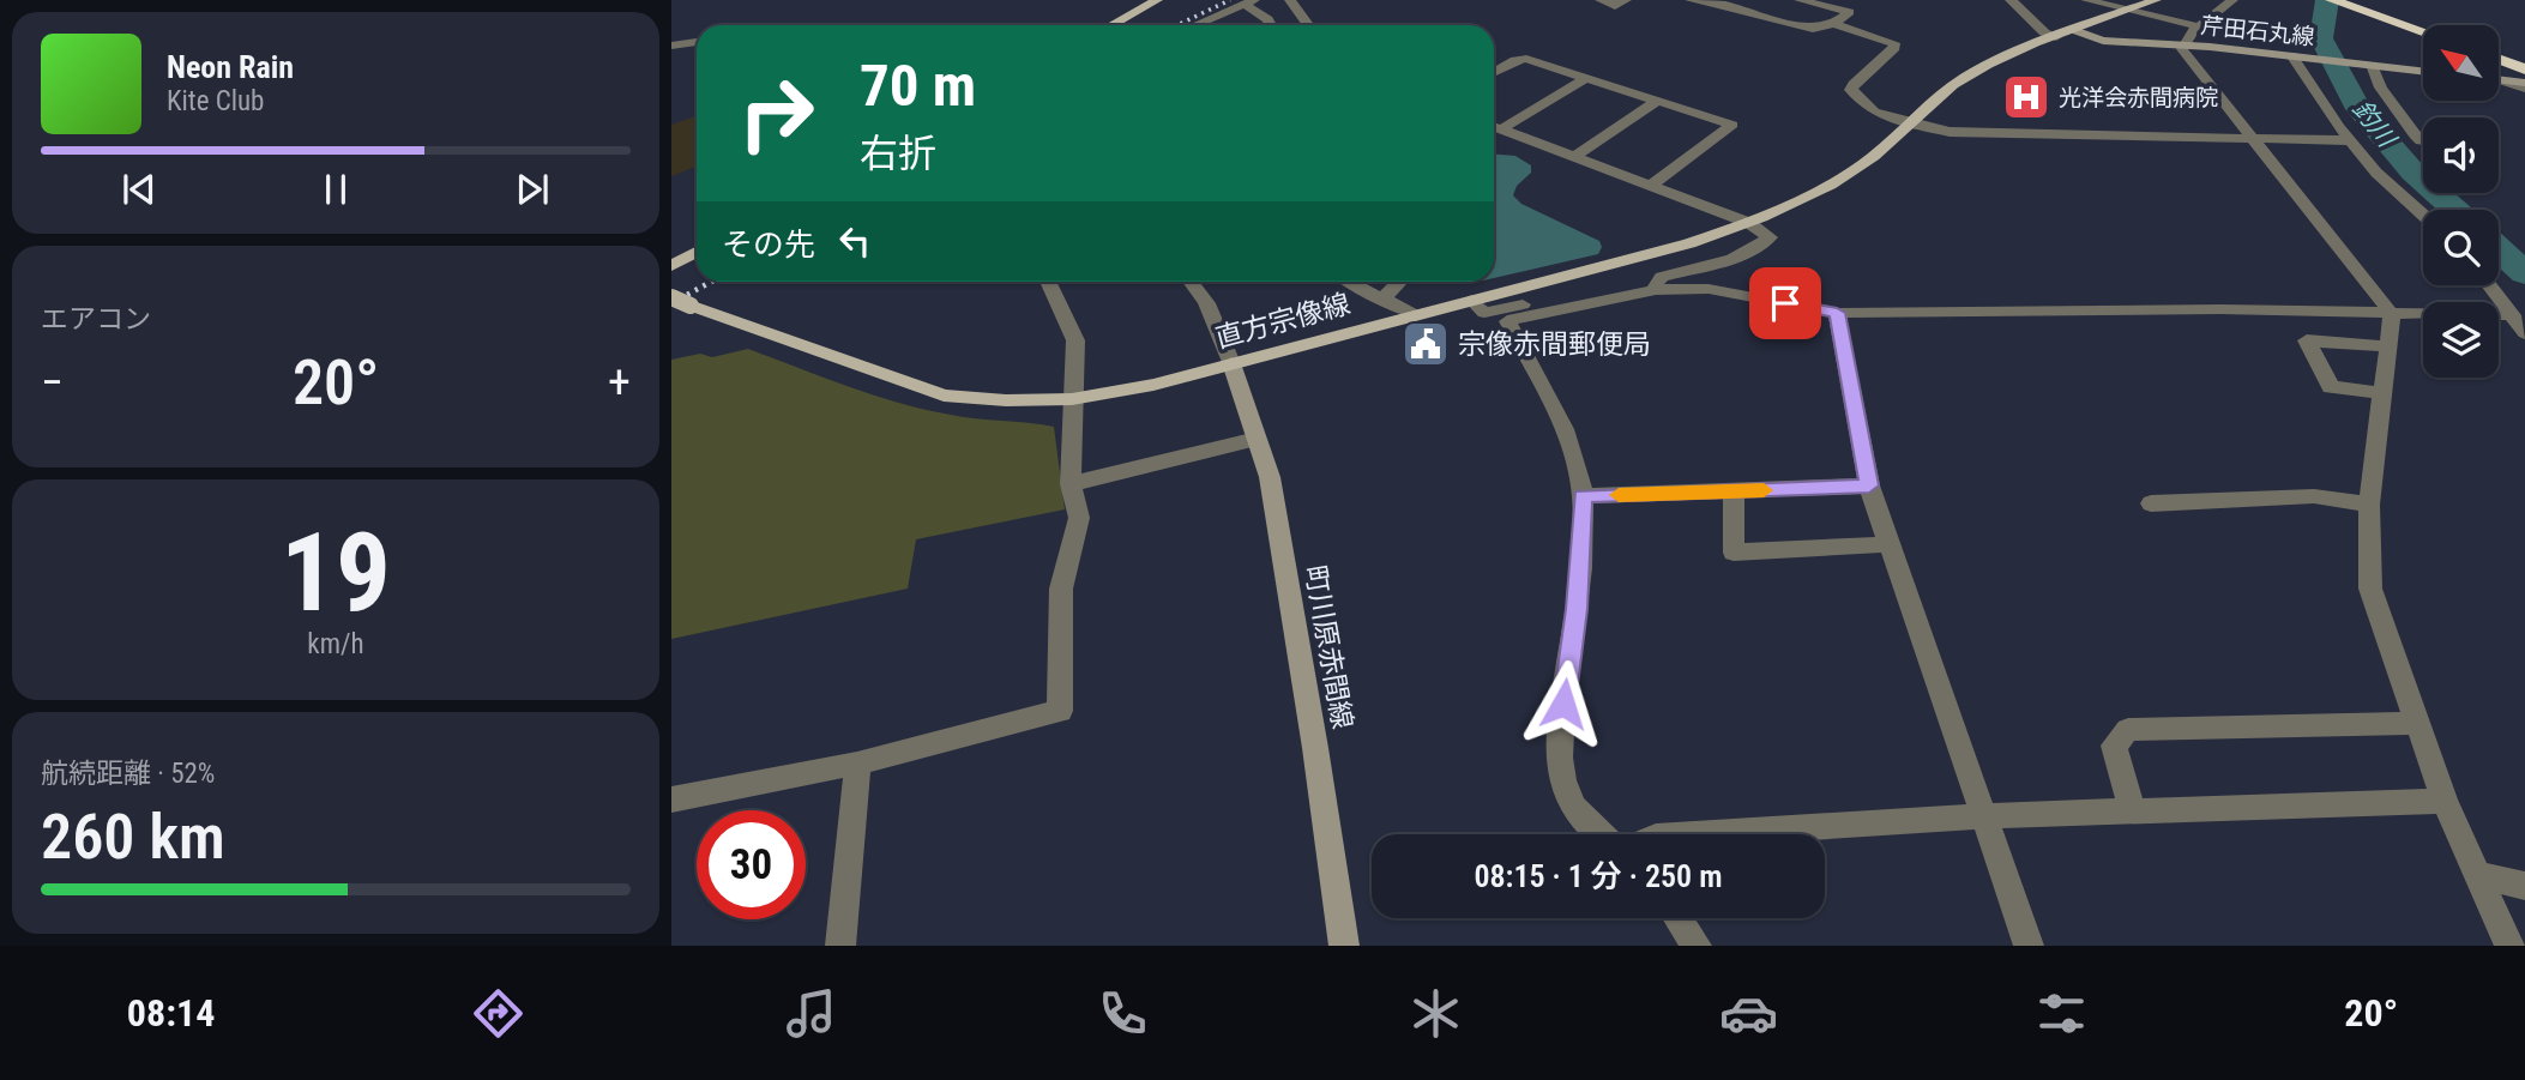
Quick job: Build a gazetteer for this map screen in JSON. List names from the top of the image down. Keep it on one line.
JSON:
{"streets":{"main road":["芹田石丸線","直方宗像線","町川原赤間線"]},"crossings":[["芹田石丸線","直方宗像線"],["直方宗像線","町川原赤間線"]],"water":["釣川"],"places":{"hospital":["光洋会赤間病院"],"public building":["宗像赤間郵便局"]},"north":"top left","page":{"turn":["70 m","右折"],"song":["Neon Rain","Kite Club"],"then":"その先","tile":["エアコン",["19","km/h"],["航続距離 · 52%","260 km"]],"heat":["−","20°","+"],"limit":"30","trip":"08:15 · 1 分 · 250 m","tabs":["08:14","20°"]}}
